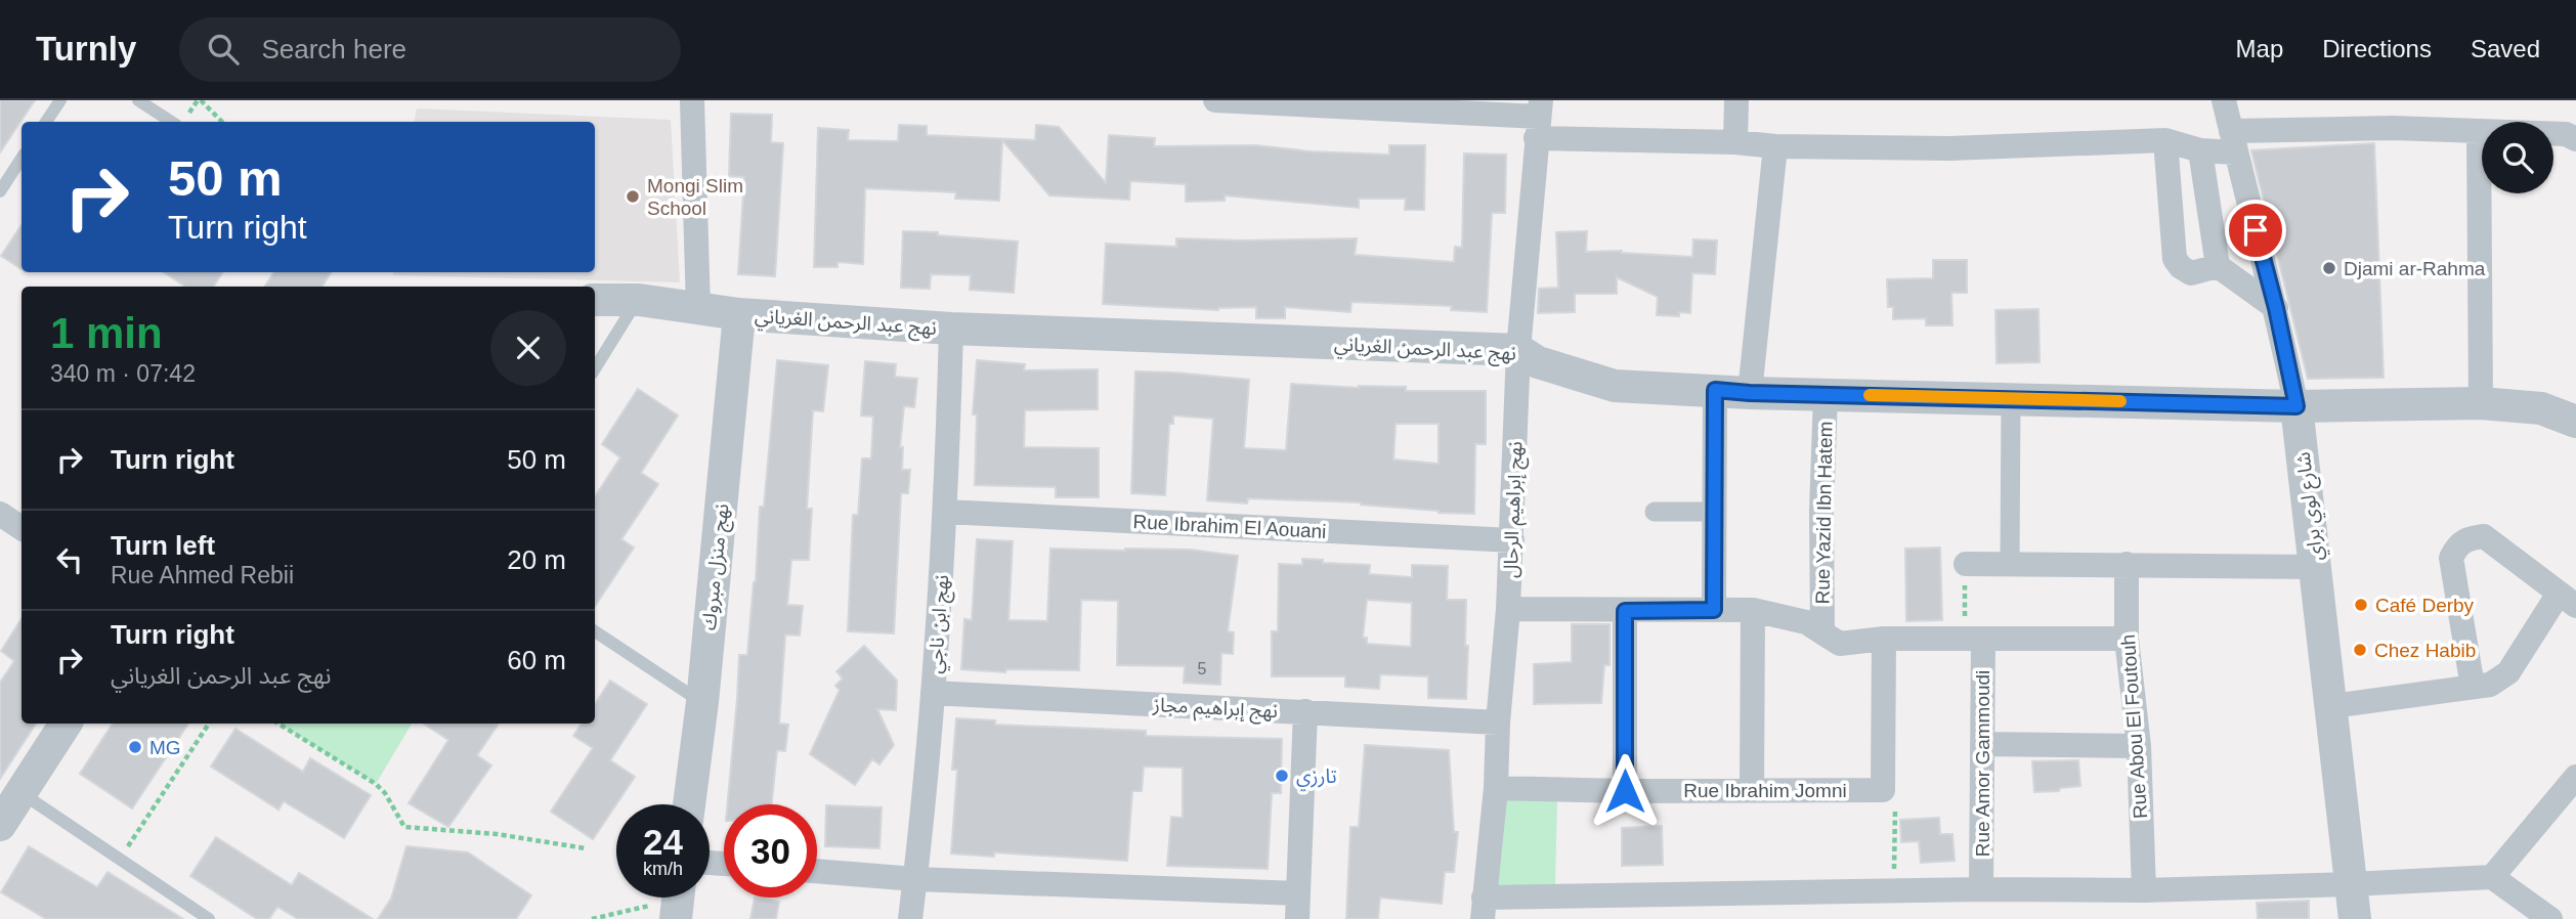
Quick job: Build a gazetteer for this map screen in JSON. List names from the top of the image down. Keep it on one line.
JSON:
{"streets":{"street":["نهج عبد الرحمن الغرياني","شارع لوي براي","نهج إبراهيم الرحال","Rue Yazid Ibn Hatem","Rue Ibrahim El Aouani","نهج منزل مبروك","نهج ابن ناجي","نهج إبراهيم مجاز","Rue Abou El Foutouh","Rue Amor Gammoudi","Rue Ibrahim Jomni"]},"crossings":[["نهج عبد الرحمن الغرياني","شارع لوي براي"],["نهج عبد الرحمن الغرياني","نهج إبراهيم الرحال"],["نهج عبد الرحمن الغرياني","Rue Yazid Ibn Hatem"],["نهج عبد الرحمن الغرياني","نهج منزل مبروك"],["نهج عبد الرحمن الغرياني","نهج ابن ناجي"],["نهج إبراهيم الرحال","Rue Ibrahim El Aouani"],["نهج إبراهيم الرحال","نهج إبراهيم مجاز"],["نهج إبراهيم الرحال","Rue Ibrahim Jomni"],["Rue Ibrahim El Aouani","نهج ابن ناجي"],["نهج ابن ناجي","نهج إبراهيم مجاز"]],"places":["Mongi Slim School","Djami ar-Rahma","Café Derby","Chez Habib","MG","تارزي"],"house_numbers":["5"],"page":{"header":"Turnly","search":"Search here","nav":["Map","Directions","Saved"],"turn":["50 m","Turn right"],"heading":["1 min","340 m · 07:42"],"list":[{"name":"Turn right","value":"50 m"},{"name":"Turn left","note":"Rue Ahmed Rebii","value":"20 m"},{"name":"Turn right","note":"نهج عبد الرحمن الغرياني","value":"60 m"}],"speed":"24 km/h","limit":"30"}}
